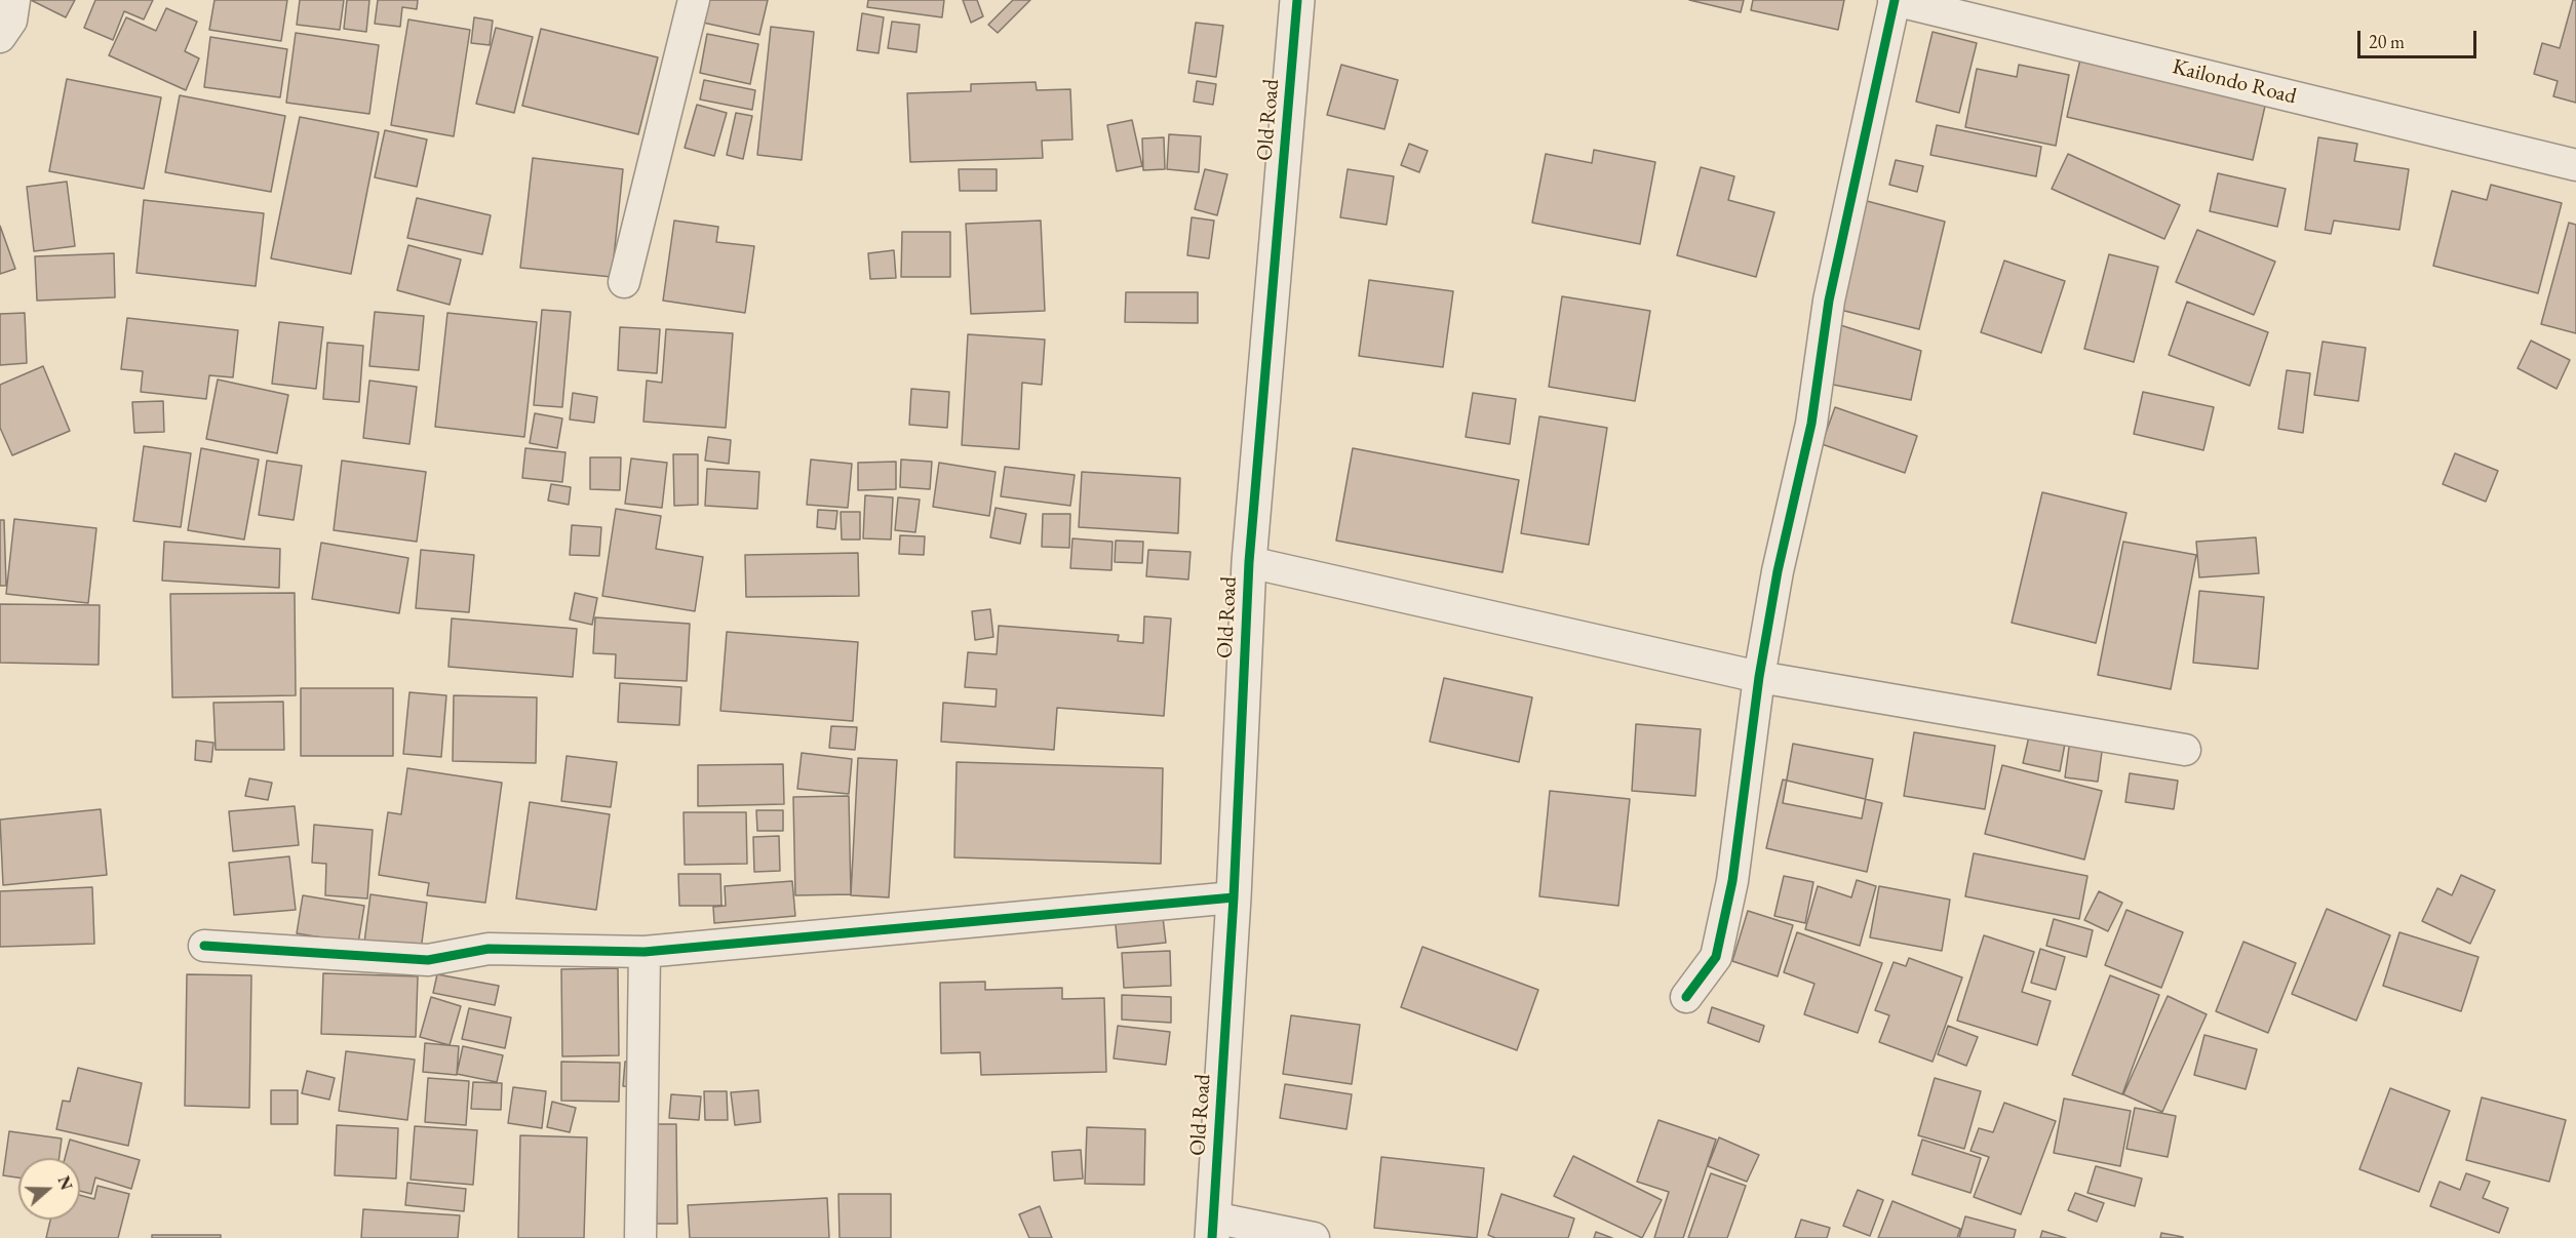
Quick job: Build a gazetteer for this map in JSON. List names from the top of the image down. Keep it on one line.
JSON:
{"streets":{"street":["Kailondo Road","Old Road"]},"scale_bar":"20 m","north":"right"}
